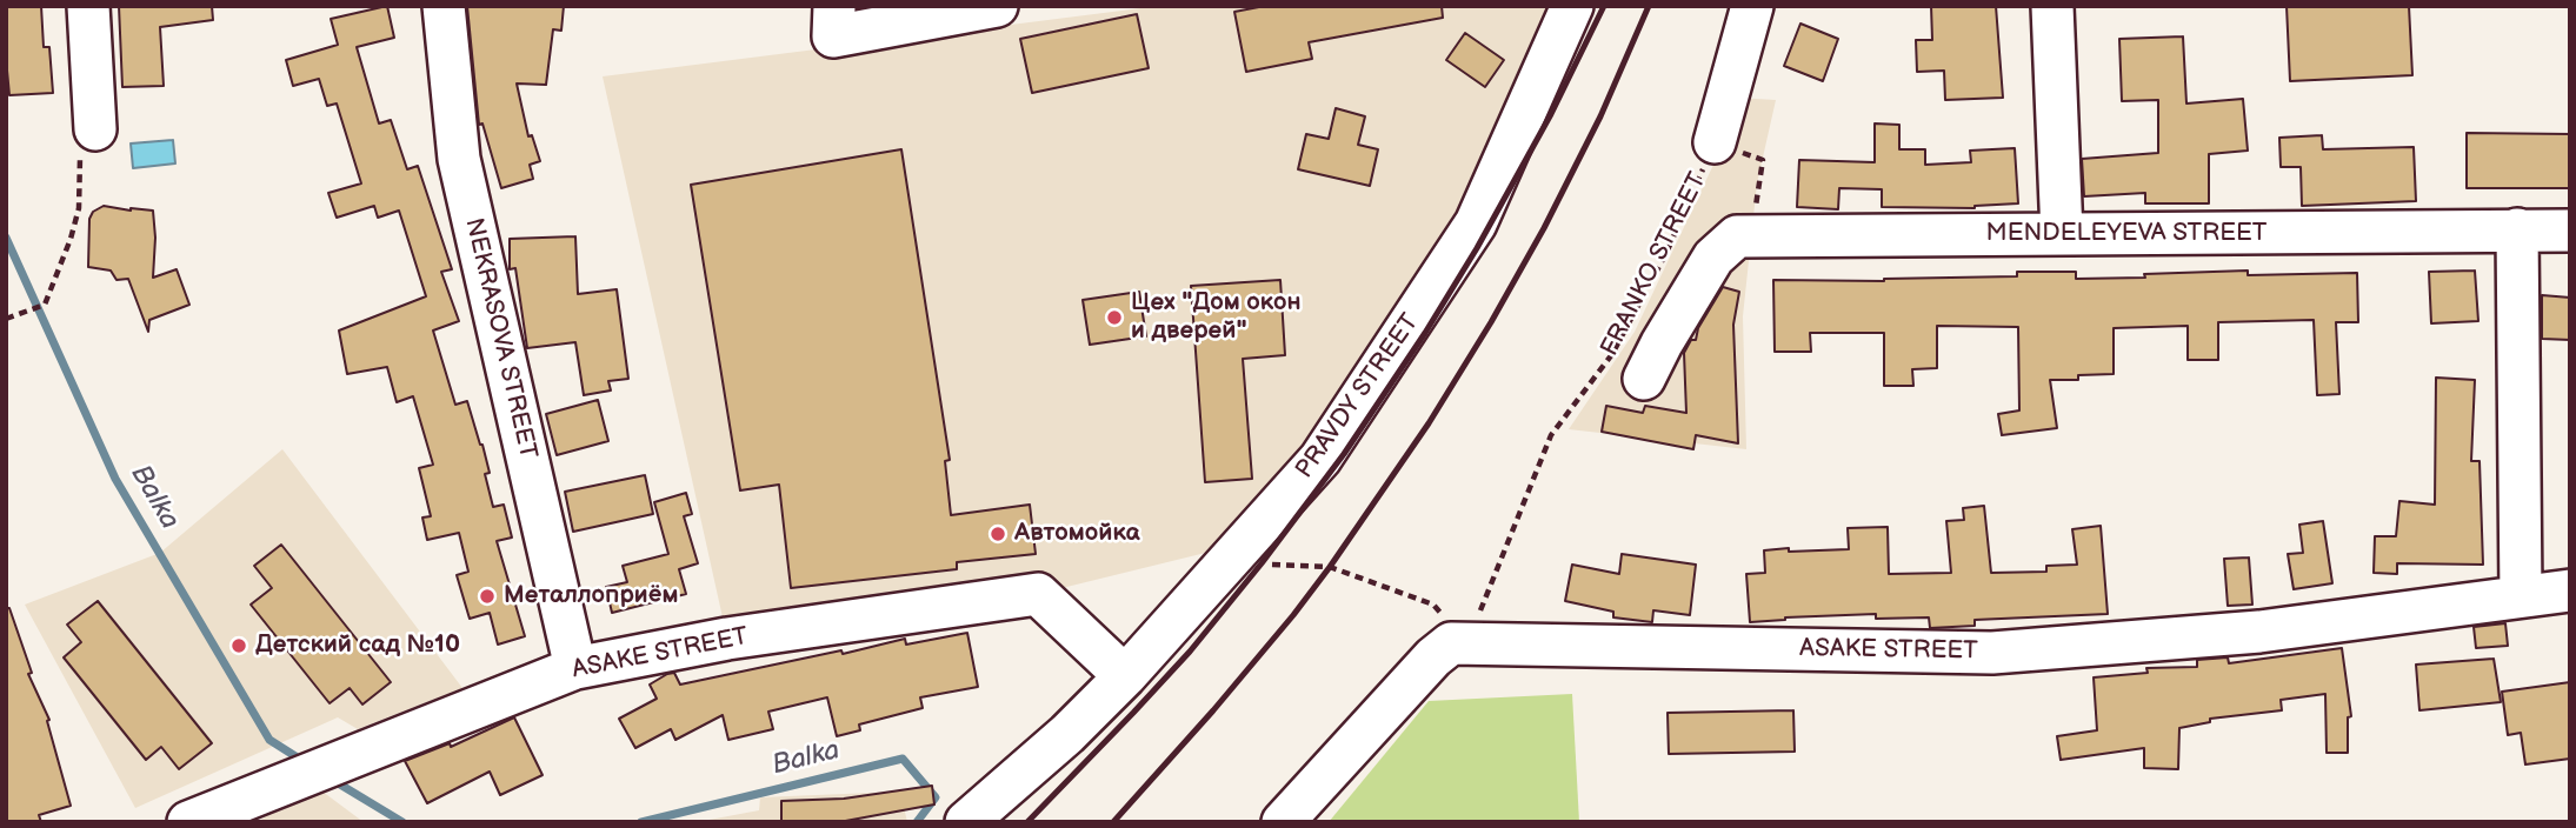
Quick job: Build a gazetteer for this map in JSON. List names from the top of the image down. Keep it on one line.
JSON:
{"streets":{"street":["MENDELEYEVA STREET","FRANKO STREET","NEKRASOVA STREET","PRAVDY STREET","ASAKE STREET"]},"crossings":[["FRANKO STREET","ASAKE STREET"],["NEKRASOVA STREET","ASAKE STREET"],["PRAVDY STREET","ASAKE STREET"]],"water":["Balka"],"places":["Цех \"Дом окон и дверей\"","Автомойка","Металлоприём","Детский сад №10"]}
